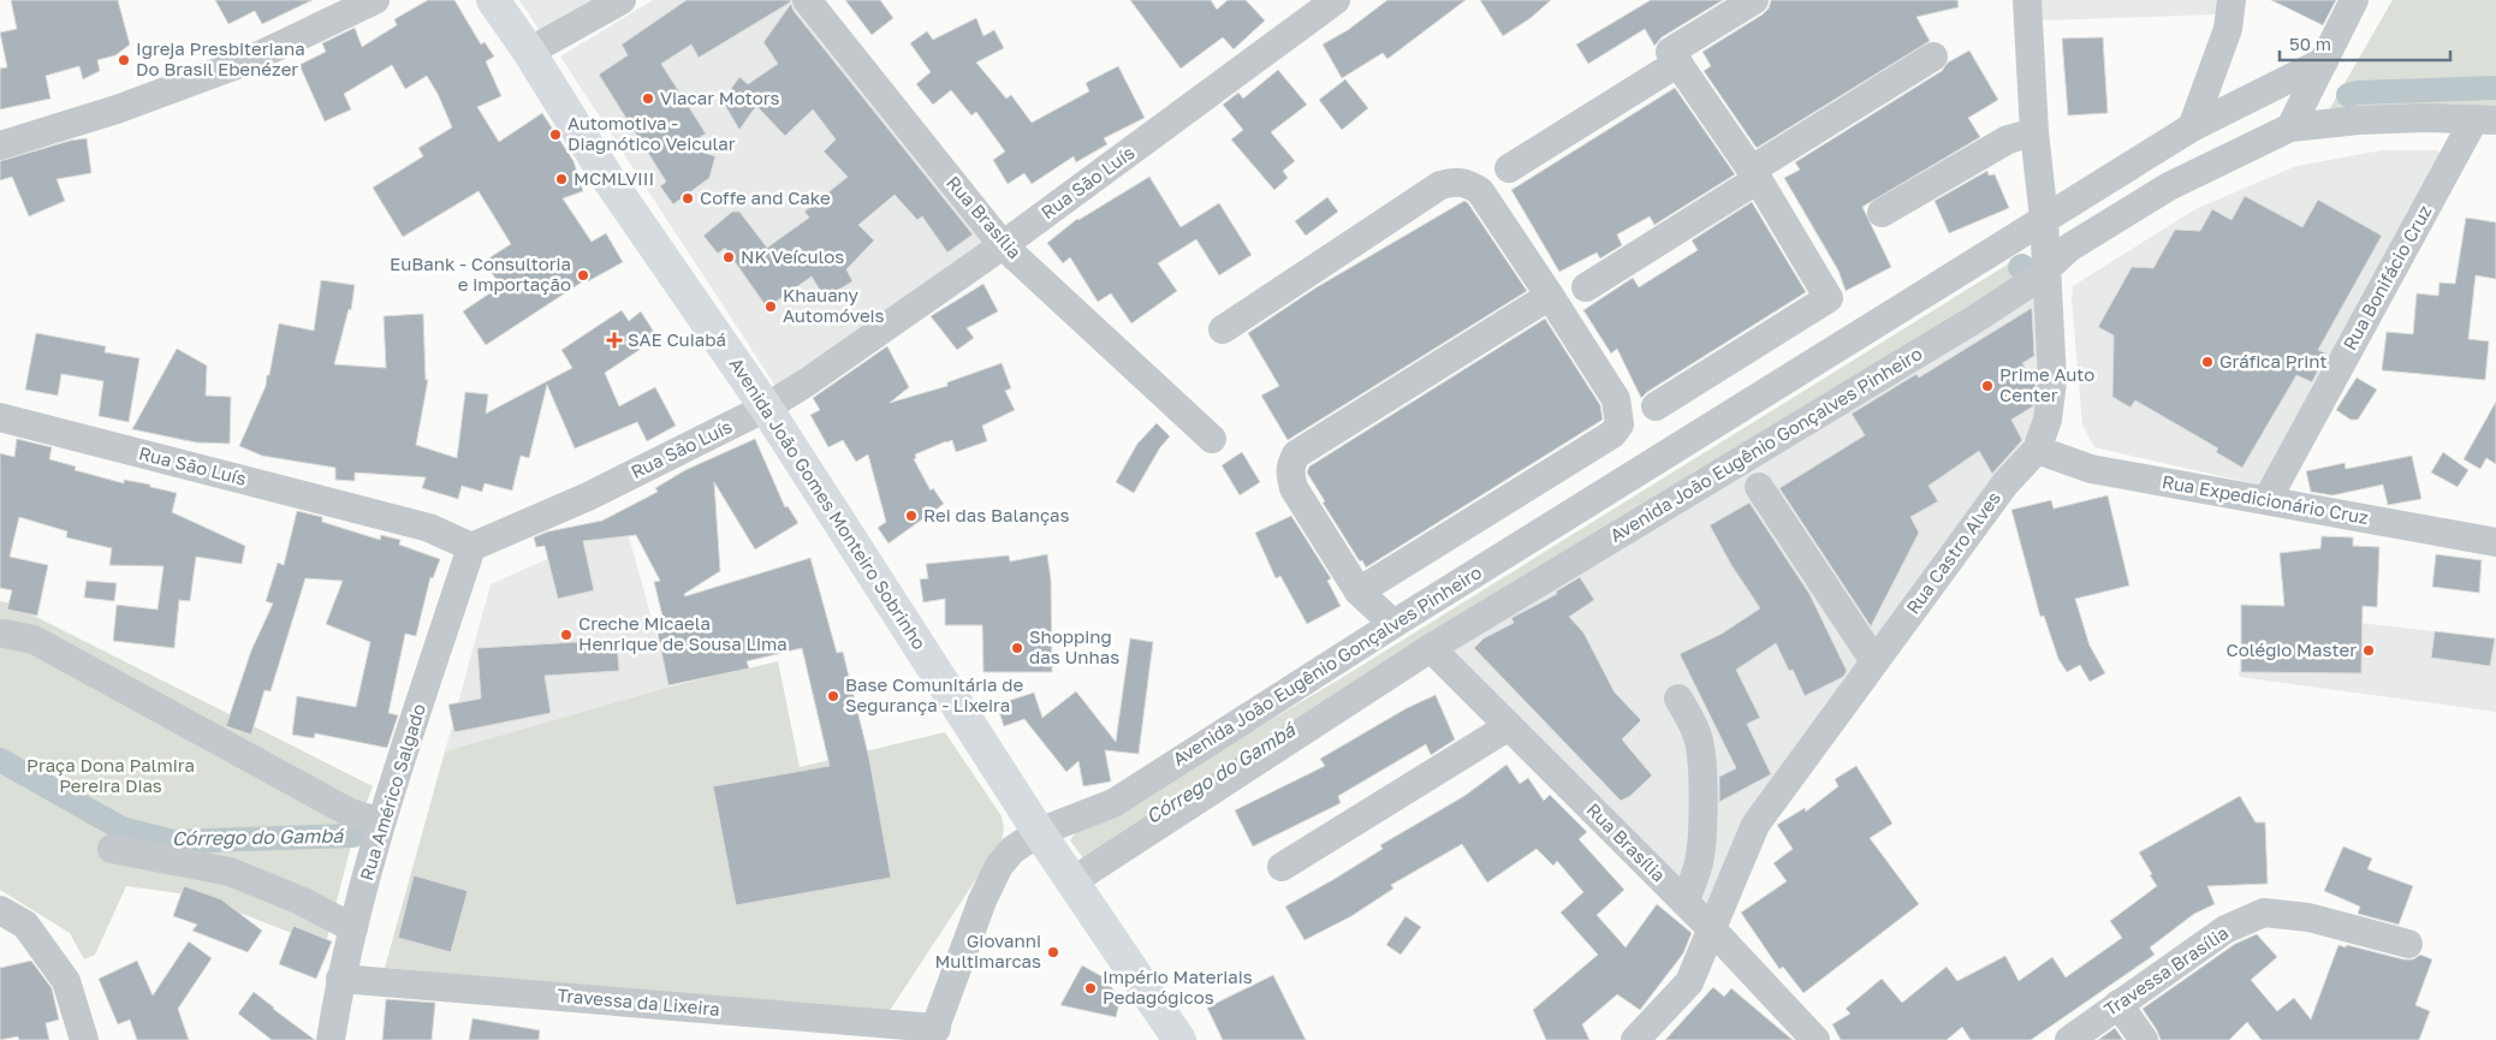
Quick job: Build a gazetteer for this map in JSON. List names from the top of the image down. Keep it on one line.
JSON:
{"streets":{"main road":["Avenida João Gomes Monteiro Sobrinho"],"street":["Rua São Luís","Rua Brasília","Rua Bonifácio Cruz","Avenida João Eugênio Gonçalves Pinheiro","Rua Expedicionário Cruz","Rua Castro Alves","Rua Américo Salgado","Travessa Brasília","Travessa da Lixeira"]},"crossings":[["Rua São Luís","Rua Brasília"],["Rua São Luís","Avenida João Gomes Monteiro Sobrinho"],["Rua São Luís","Rua Américo Salgado"],["Rua Brasília","Avenida João Eugênio Gonçalves Pinheiro"],["Rua Brasília","Rua Castro Alves"],["Rua Bonifácio Cruz","Avenida João Eugênio Gonçalves Pinheiro"],["Rua Bonifácio Cruz","Rua Expedicionário Cruz"],["Avenida João Eugênio Gonçalves Pinheiro","Avenida João Gomes Monteiro Sobrinho"],["Avenida João Eugênio Gonçalves Pinheiro","Rua Castro Alves"],["Avenida João Eugênio Gonçalves Pinheiro","Travessa da Lixeira"],["Rua Expedicionário Cruz","Rua Castro Alves"],["Rua Américo Salgado","Travessa da Lixeira"]],"water":["Córrego do Gambá"],"parks":["Praça Dona Palmira Pereira Dias"],"places":{"other":["Igreja Presbiteriana Do Brasil Ebenézer","Viacar Motors","Automotiva - Diagnótico Veicular","MCMLVIII","Coffe and Cake","NK Veículos","EuBank - Consultoria e importação","Khauany Automóveis","Gráfica Print","Prime Auto Center","Rei das Balanças","Creche Micaela Henrique de Sousa Lima","Shopping das Unhas","Colégio Master","Base Comunitária de Segurança - Lixeira","Giovanni Multimarcas","Império Materiais Pedagógicos"],"health":["SAE Cuiabá"]},"scale_bar":"50 m"}
